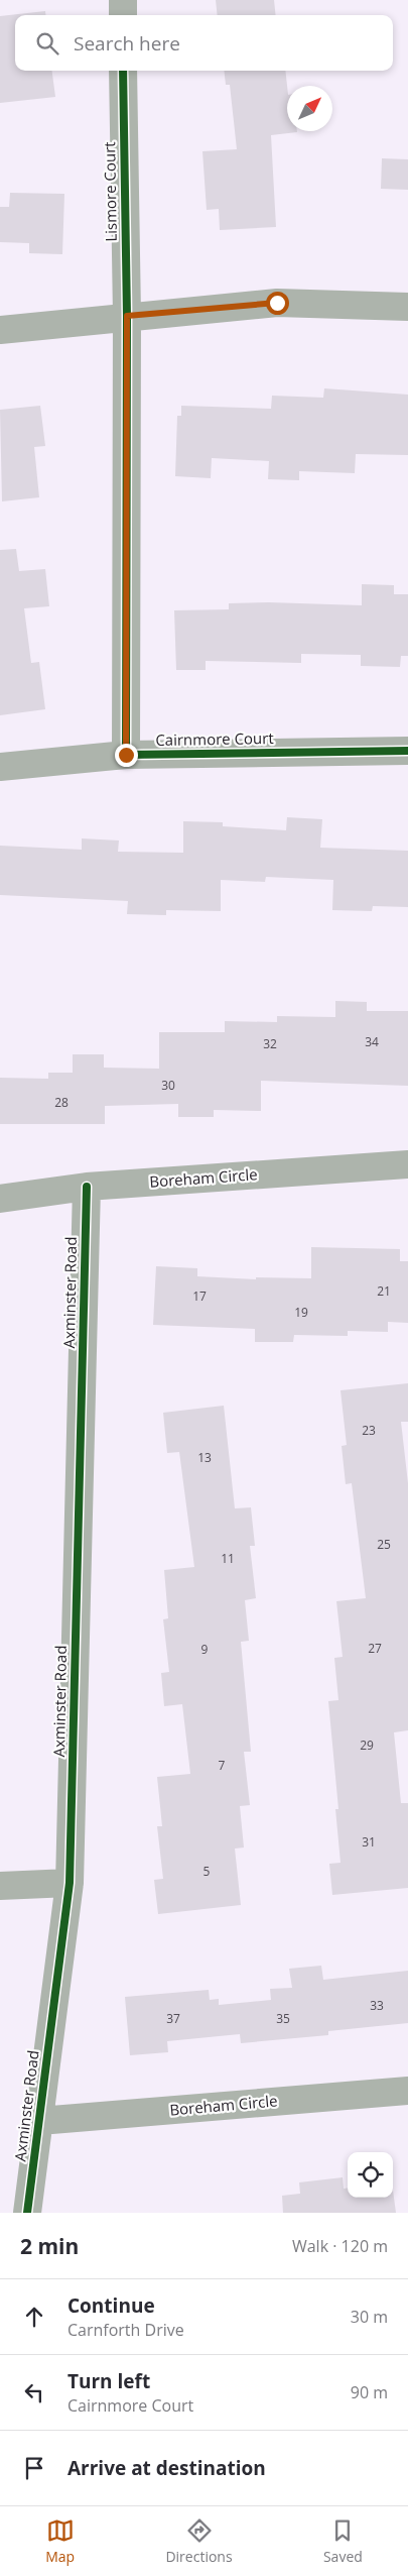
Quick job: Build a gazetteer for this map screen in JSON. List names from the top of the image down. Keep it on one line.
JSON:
{"streets":{"street":["Lismore Court","Cairnmore Court","Boreham Circle","Axminster Road"]},"crossings":[["Boreham Circle","Axminster Road"]],"house_numbers":["34","32","30","28","21","17","19","23","13","25","11","27","9","29","7","31","5","33","37","35"],"north":"top right","page":{"search":"Search here","heading":["2 min","Walk · 120 m"],"list":[["Continue","Carnforth Drive","30 m"],["Turn left","Cairnmore Court","90 m"],"Arrive at destination"],"nav":["Map","Directions","Saved"]}}
